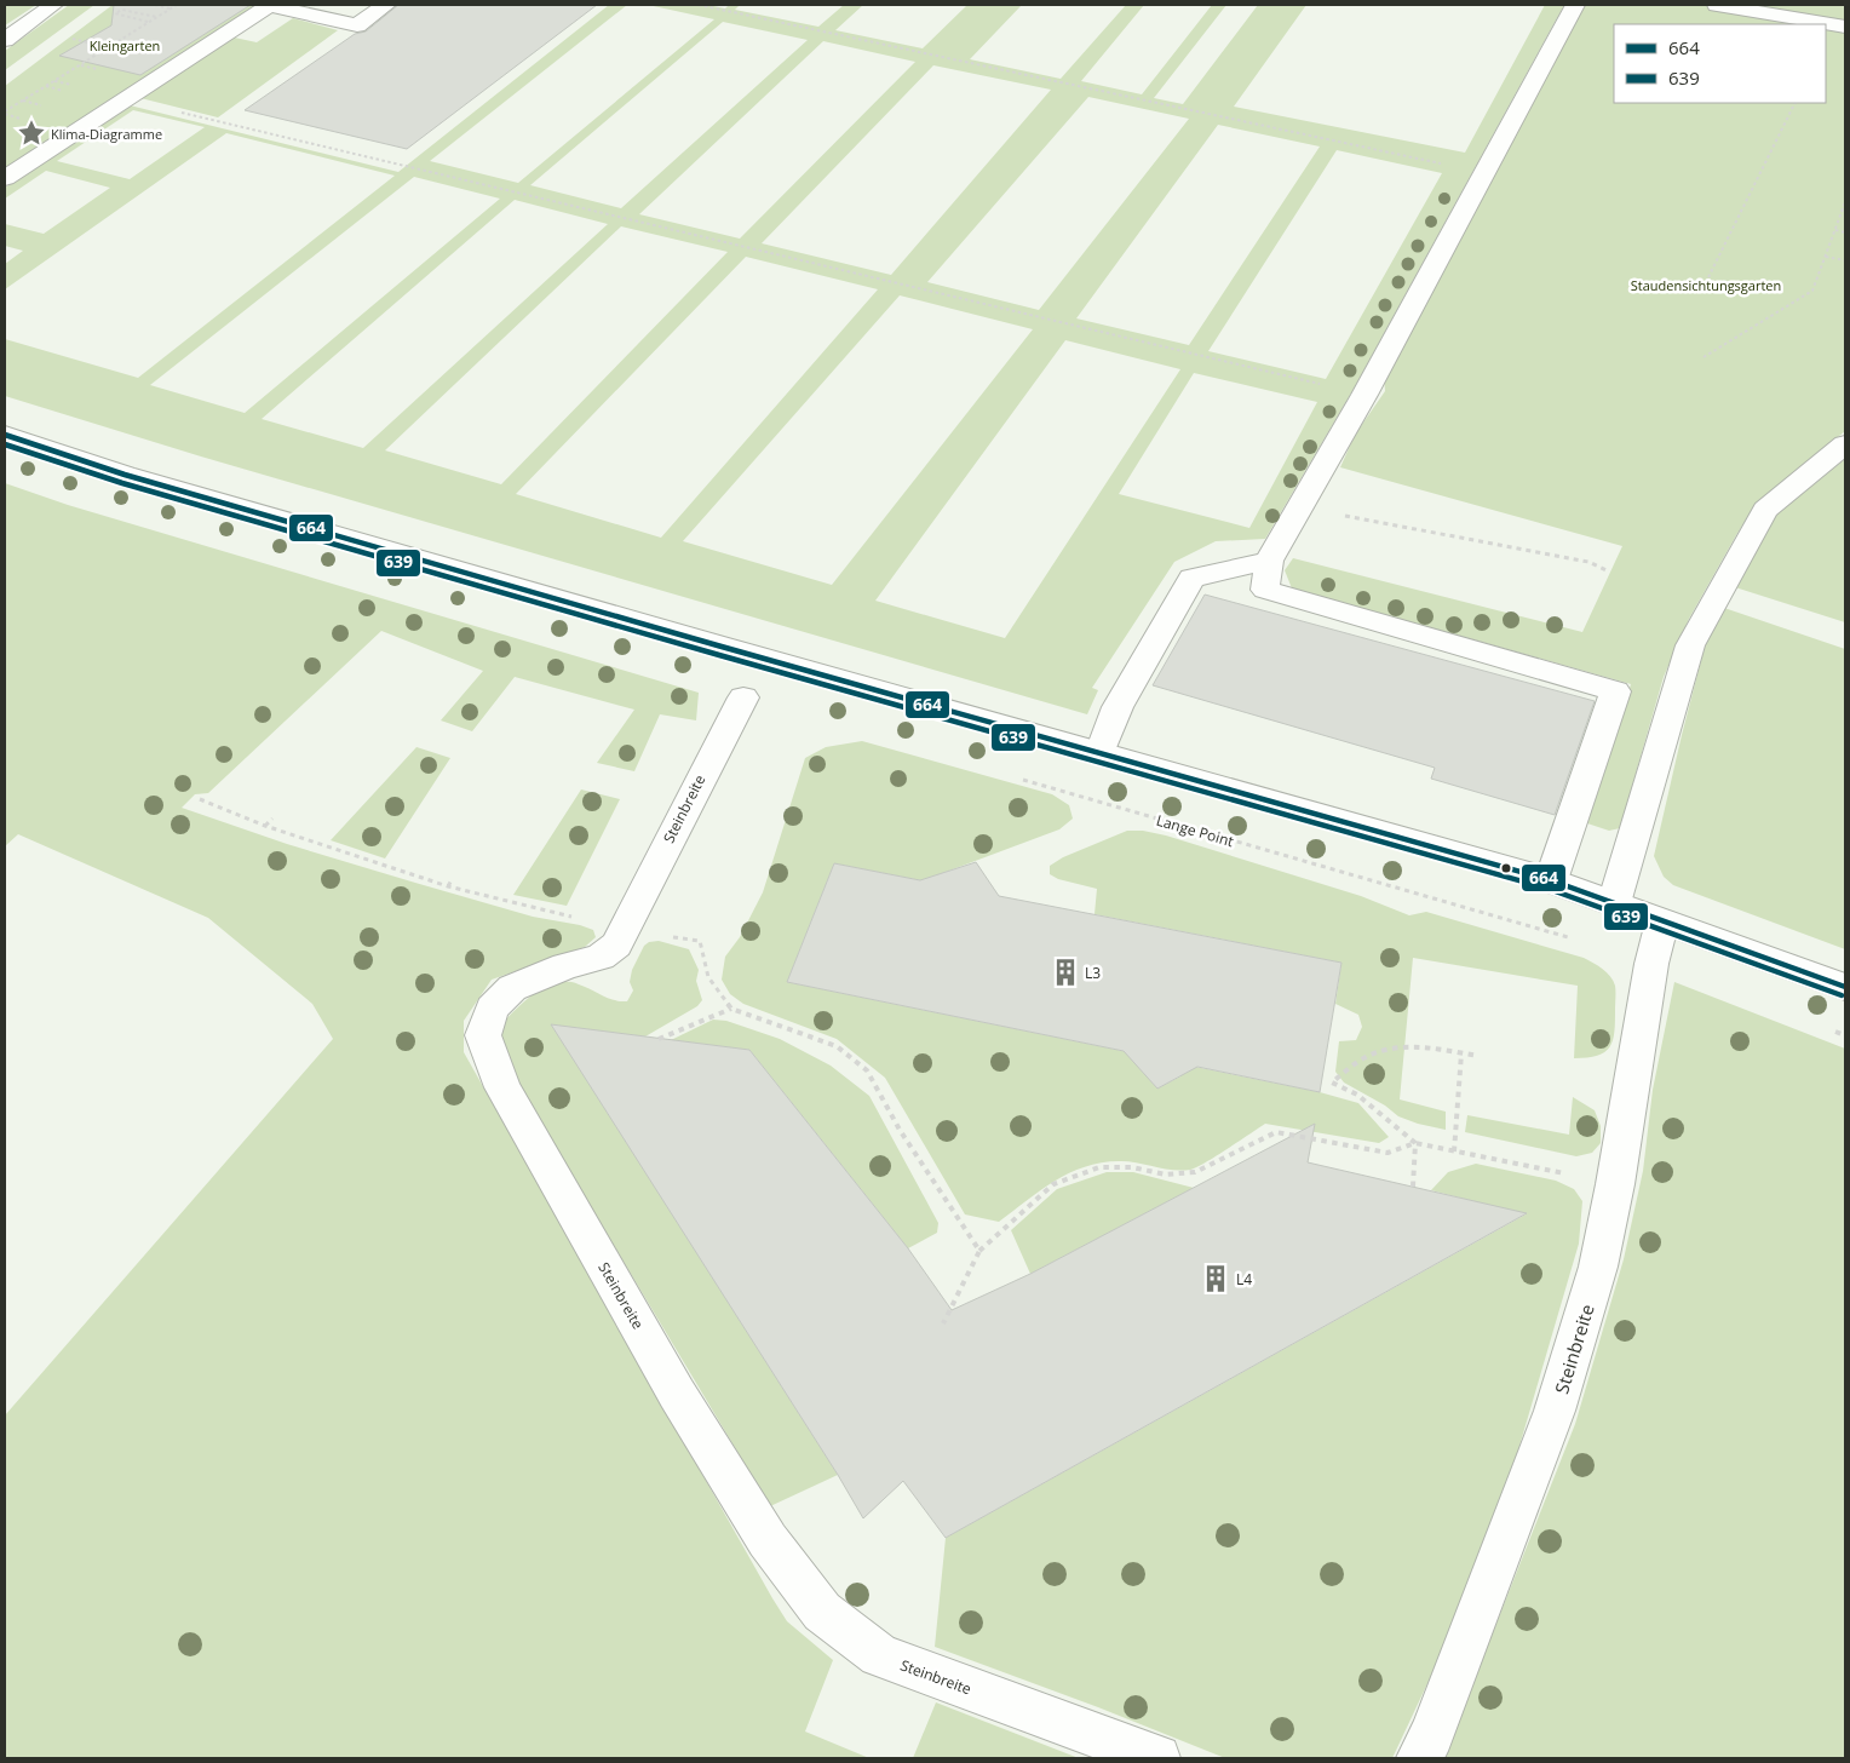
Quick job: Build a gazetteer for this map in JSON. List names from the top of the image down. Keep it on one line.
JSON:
{"streets":{"street":["Steinbreite"],"path":["Lange Point"]},"parks":["Kleingarten","Staudensichtungsgarten"],"places":{"place":["Klima-Diagramme"],"building":["L3","L4"]},"lines":["transit line 664","transit line 639"],"legend":["664","639"]}
